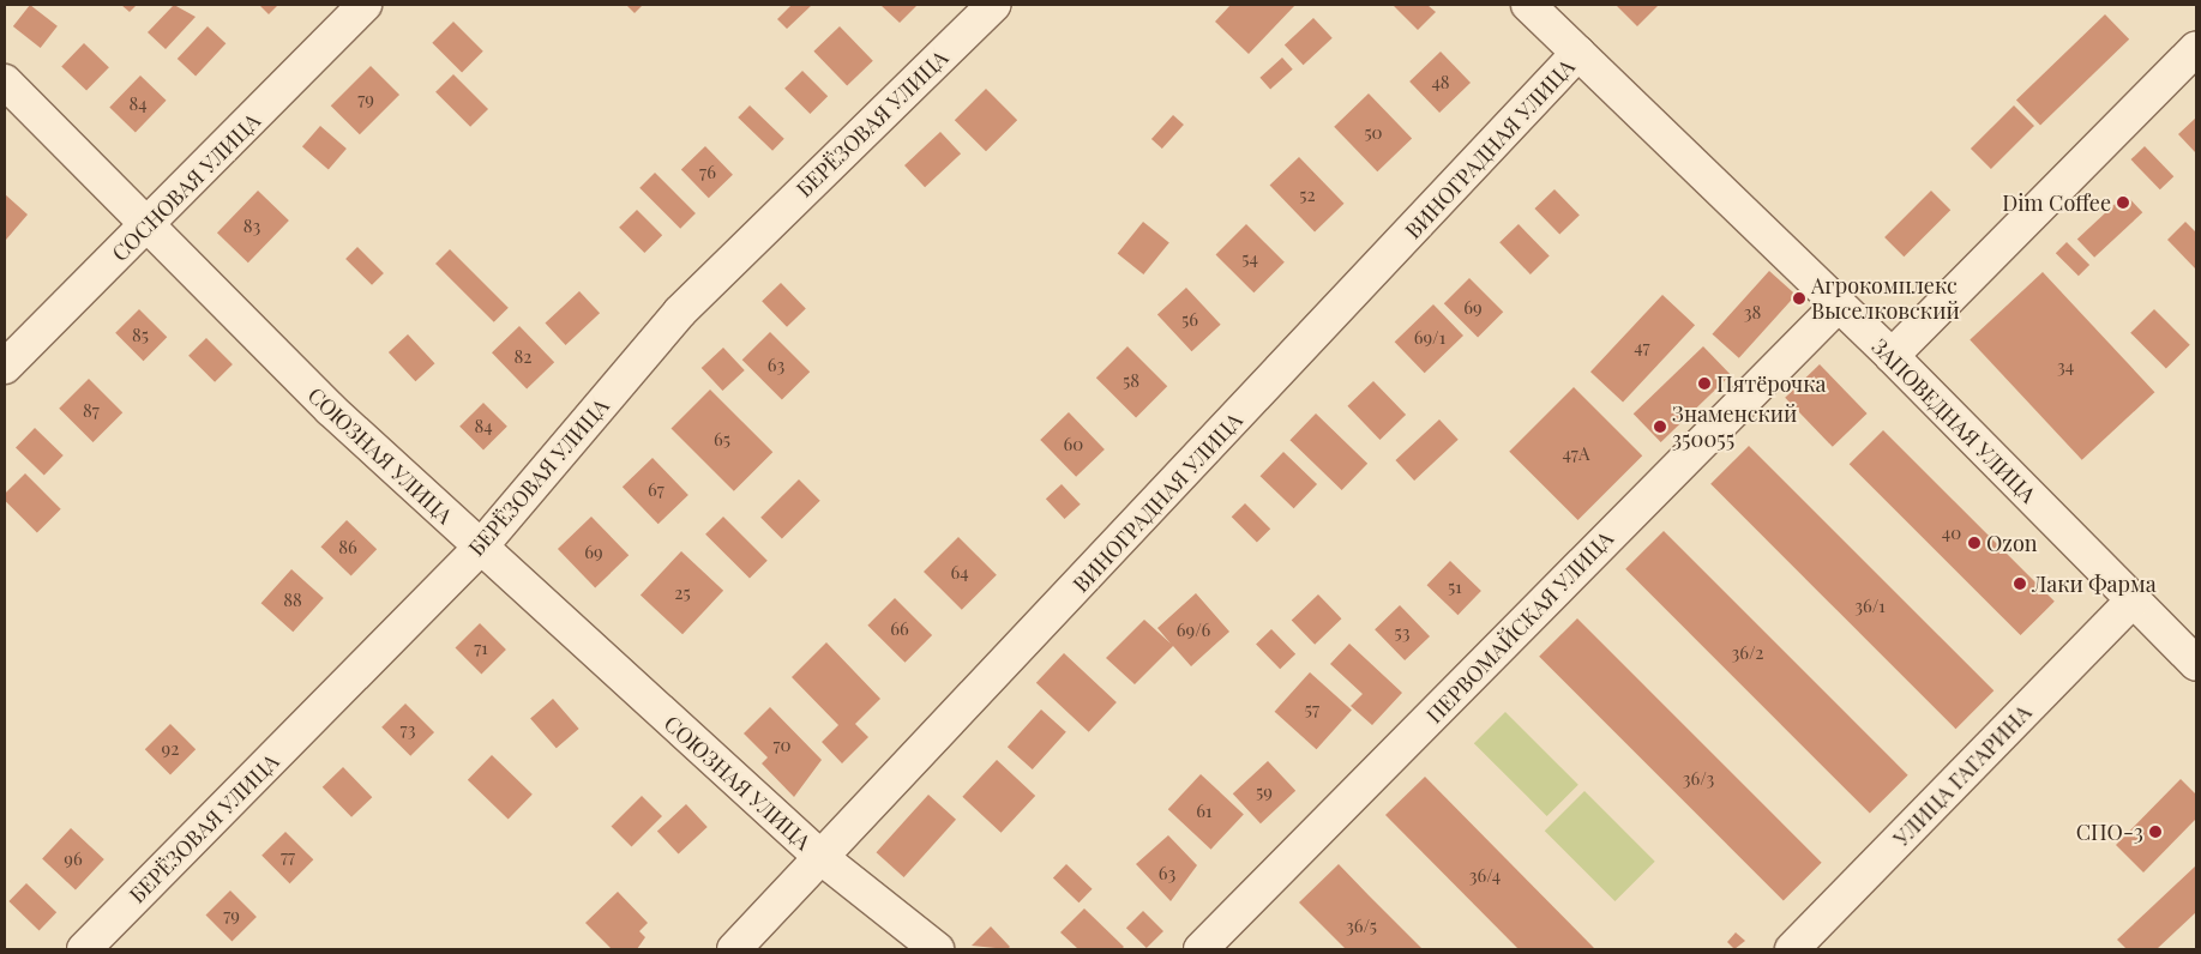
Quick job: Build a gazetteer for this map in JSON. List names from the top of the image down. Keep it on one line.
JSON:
{"streets":{"street":["БЕРЁЗОВАЯ УЛИЦА","ВИНОГРАДНАЯ УЛИЦА","СОСНОВАЯ УЛИЦА","ЗАПОВЕДНАЯ УЛИЦА","СОЮЗНАЯ УЛИЦА","ПЕРВОМАЙСКАЯ УЛИЦА","УЛИЦА ГАГАРИНА"]},"crossings":[["БЕРЁЗОВАЯ УЛИЦА","СОЮЗНАЯ УЛИЦА"],["ВИНОГРАДНАЯ УЛИЦА","ЗАПОВЕДНАЯ УЛИЦА"],["ВИНОГРАДНАЯ УЛИЦА","СОЮЗНАЯ УЛИЦА"],["СОСНОВАЯ УЛИЦА","СОЮЗНАЯ УЛИЦА"],["ЗАПОВЕДНАЯ УЛИЦА","ПЕРВОМАЙСКАЯ УЛИЦА"],["ЗАПОВЕДНАЯ УЛИЦА","УЛИЦА ГАГАРИНА"]],"places":["Dim Coffee","Агрокомплекс Выселковский","Пятёрочка","Знаменский 350055","Ozon","Лаки Фарма","СПО-3"],"house_numbers":["48","79","84","50","76","52","83","54","69","38","56","85","69/1","47","82","63","34","58","87","84","65","60","47А","67","40","86","69","64","51","25","88","36/1","66","69/6","53","71","36/2","57","73","70","92","36/3","59","61","77","96","63","36/4","79","36/5"]}
